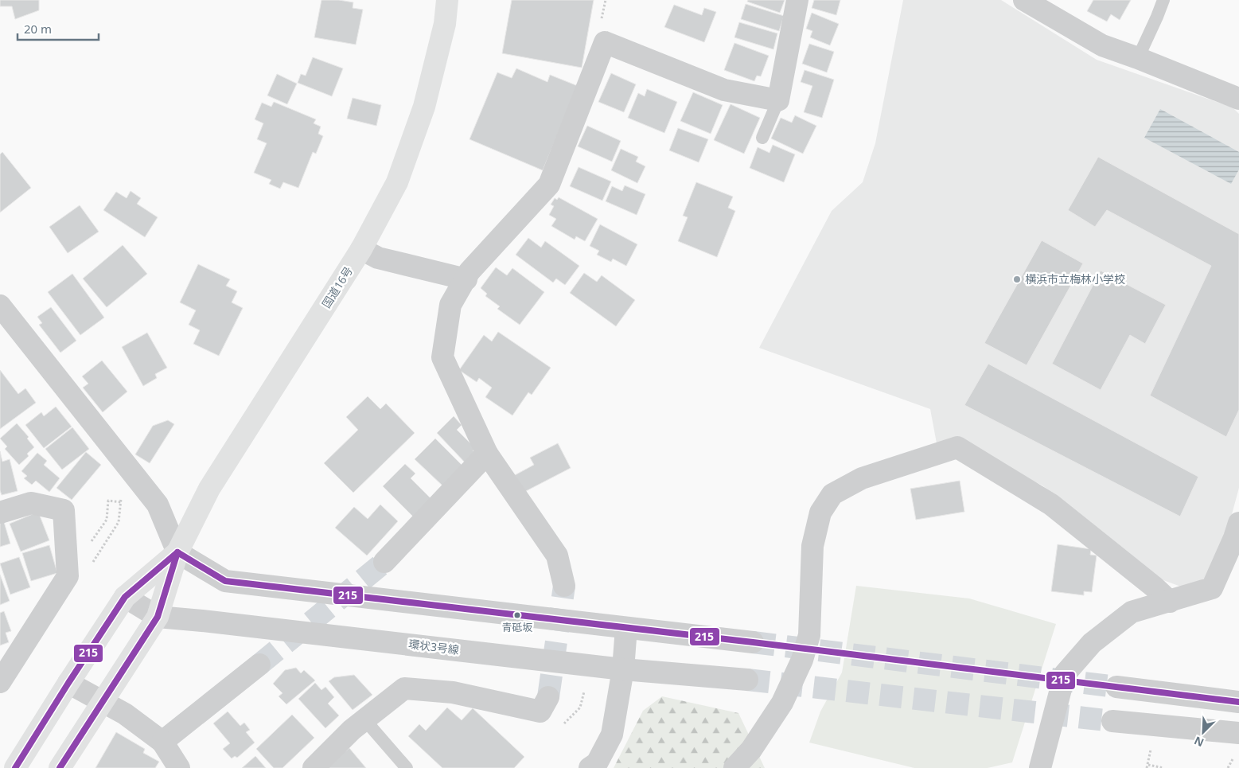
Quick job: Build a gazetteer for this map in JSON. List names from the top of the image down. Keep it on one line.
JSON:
{"streets":{"highway":["国道16号"],"street":["環状3号線"]},"crossings":[["国道16号","環状3号線"]],"places":["横浜市立梅林小学校","青砥坂"],"lines":["transit line 215"],"scale_bar":"20 m","north":"bottom left"}
